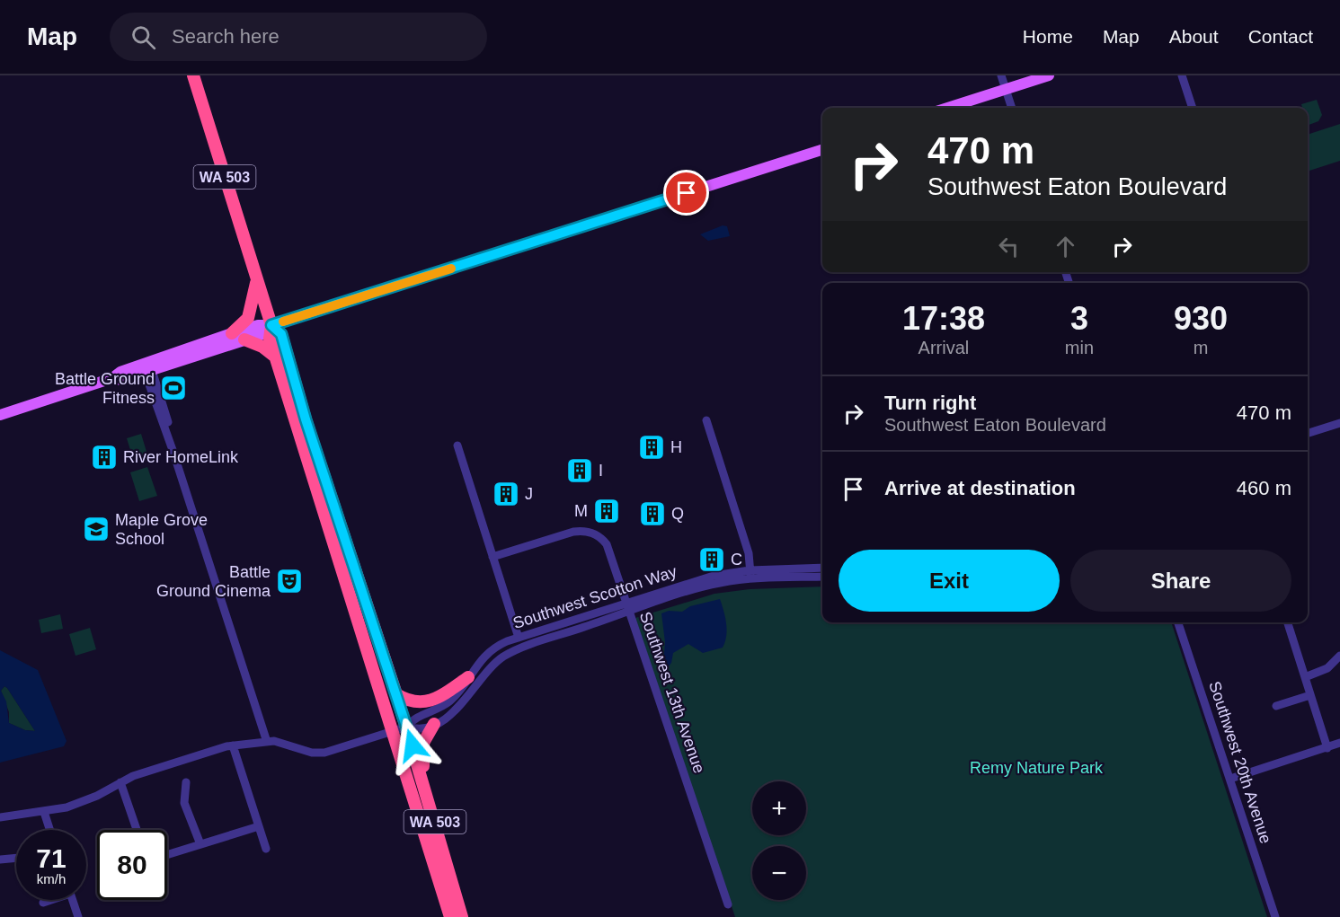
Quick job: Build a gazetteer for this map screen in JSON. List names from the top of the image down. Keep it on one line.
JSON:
{"streets":{"highway":["WA 503"],"street":["Southwest Scotton Way","Southwest 13th Avenue","Southwest 20th Avenue"]},"crossings":[["WA 503","Southwest Scotton Way"],["Southwest Scotton Way","Southwest 13th Avenue"]],"parks":["Remy Nature Park"],"places":{"sports":["Battle Ground Fitness"],"building":["H","River HomeLink","I","J","M","Q","C"],"school or university":["Maple Grove School"],"theatre":["Battle Ground Cinema"]},"page":{"header":"Map","search":"Search here","nav":["Home","Map","About","Contact"],"turn":["470 m","Southwest Eaton Boulevard"],"eta":["17:38","Arrival","3","min","930","m"],"list":[{"name":"Turn right","note":"Southwest Eaton Boulevard","value":"470 m"},{"name":"Arrive at destination","value":"460 m"}],"buttons":["Exit","Share"],"map_buttons":["+","−"],"speed":"71 km/h","limit":"80"}}
